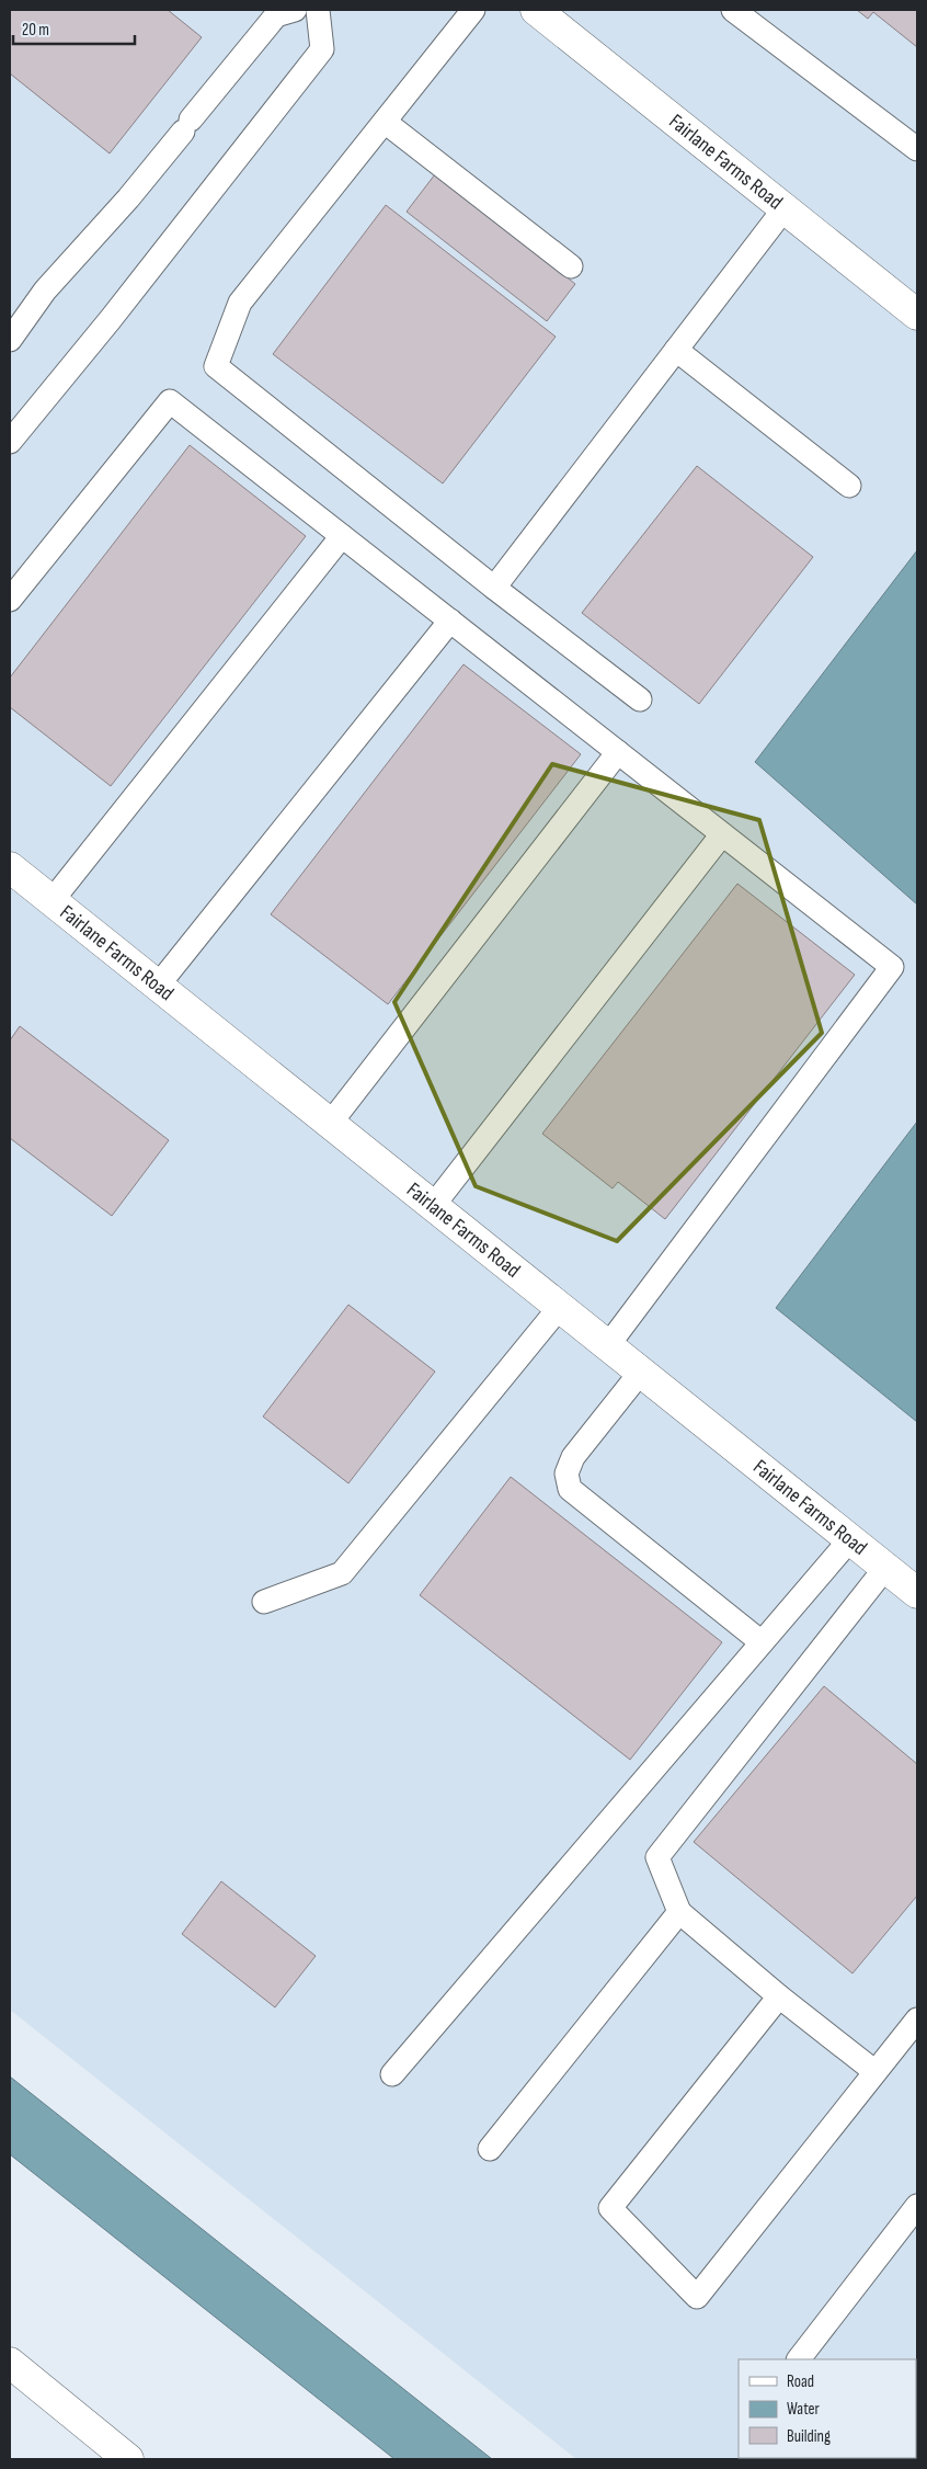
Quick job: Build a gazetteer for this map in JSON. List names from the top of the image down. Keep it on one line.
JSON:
{"streets":{"street":["Fairlane Farms Road"]},"legend":["Road","Water","Building"],"scale_bar":"20 m"}
